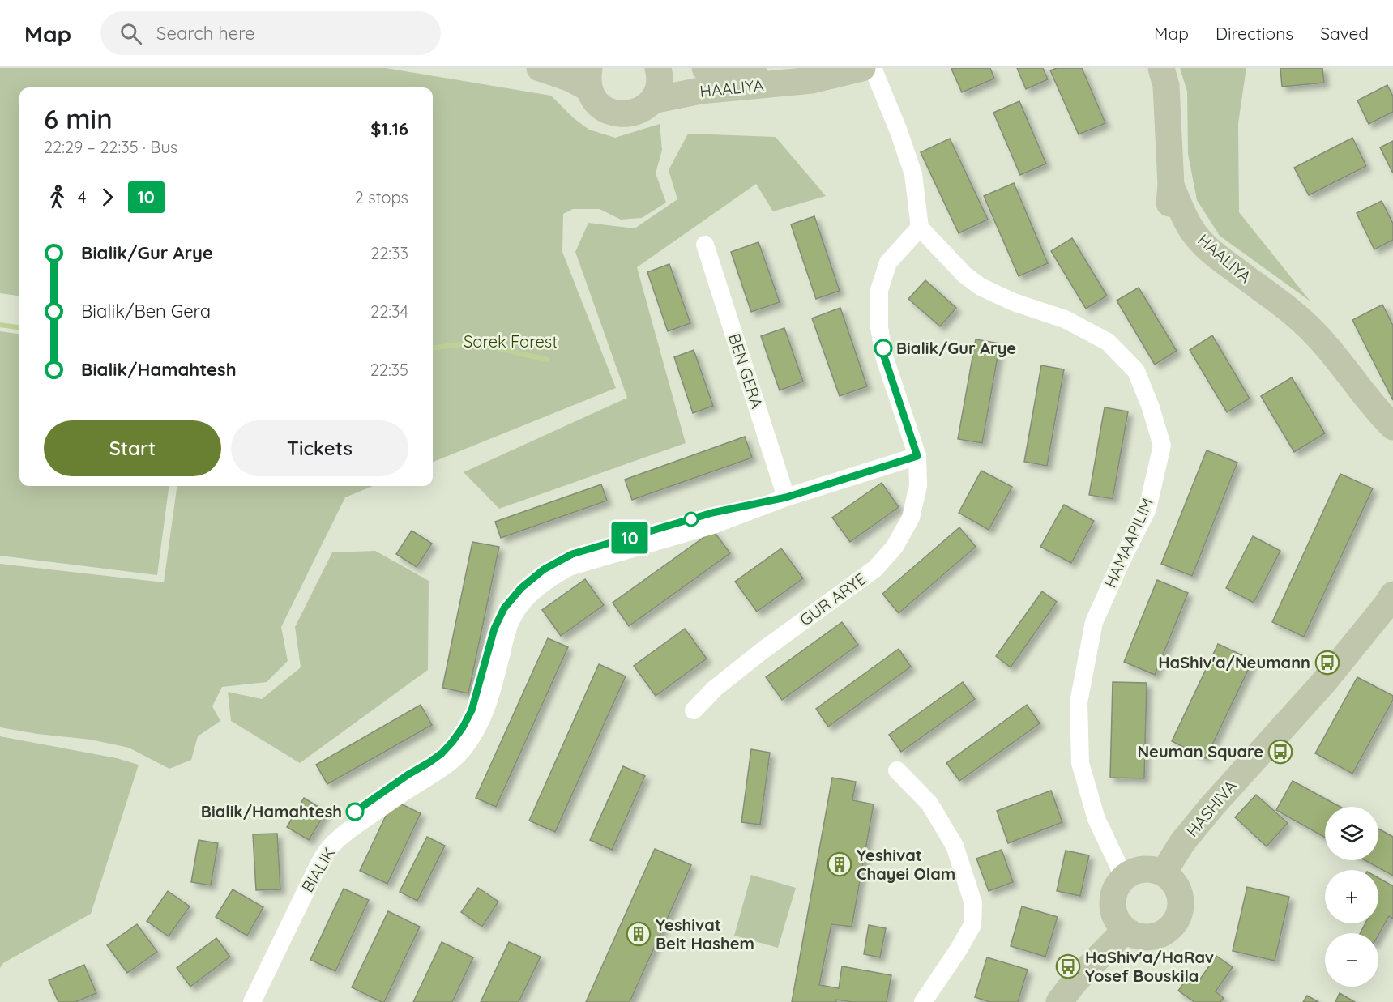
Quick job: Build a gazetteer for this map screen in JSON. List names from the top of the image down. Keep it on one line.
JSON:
{"streets":{"main road":["HAALIYA","HASHIVA"],"street":["BEN GERA","HAMAAPILIM","GUR ARYE","BIALIK"]},"crossings":[["BEN GERA","BIALIK"],["HAMAAPILIM","HASHIVA"],["GUR ARYE","BIALIK"]],"parks":["Sorek Forest"],"places":{"other":["Bialik/Gur Arye","Bialik/Hamahtesh"],"bus stop":["HaShiv'a/Neumann","Neuman Square","HaShiv'a/HaRav Yosef Bouskila"],"building":["Yeshivat Chayei Olam","Yeshivat Beit Hashem"]},"lines":["bus line 10"],"page":{"header":"Map","search":"Search here","nav":["Map","Directions","Saved"],"on_map":"10","heading":["6 min","22:29 – 22:35 · Bus","$1.16"],"legs":["4","10","2 stops"],"list":[{"name":"Bialik/Gur Arye","value":"22:33"},{"name":"Bialik/Ben Gera","value":"22:34"},{"name":"Bialik/Hamahtesh","value":"22:35"}],"buttons":["Start","Tickets"],"map_buttons":["+","−"]}}
